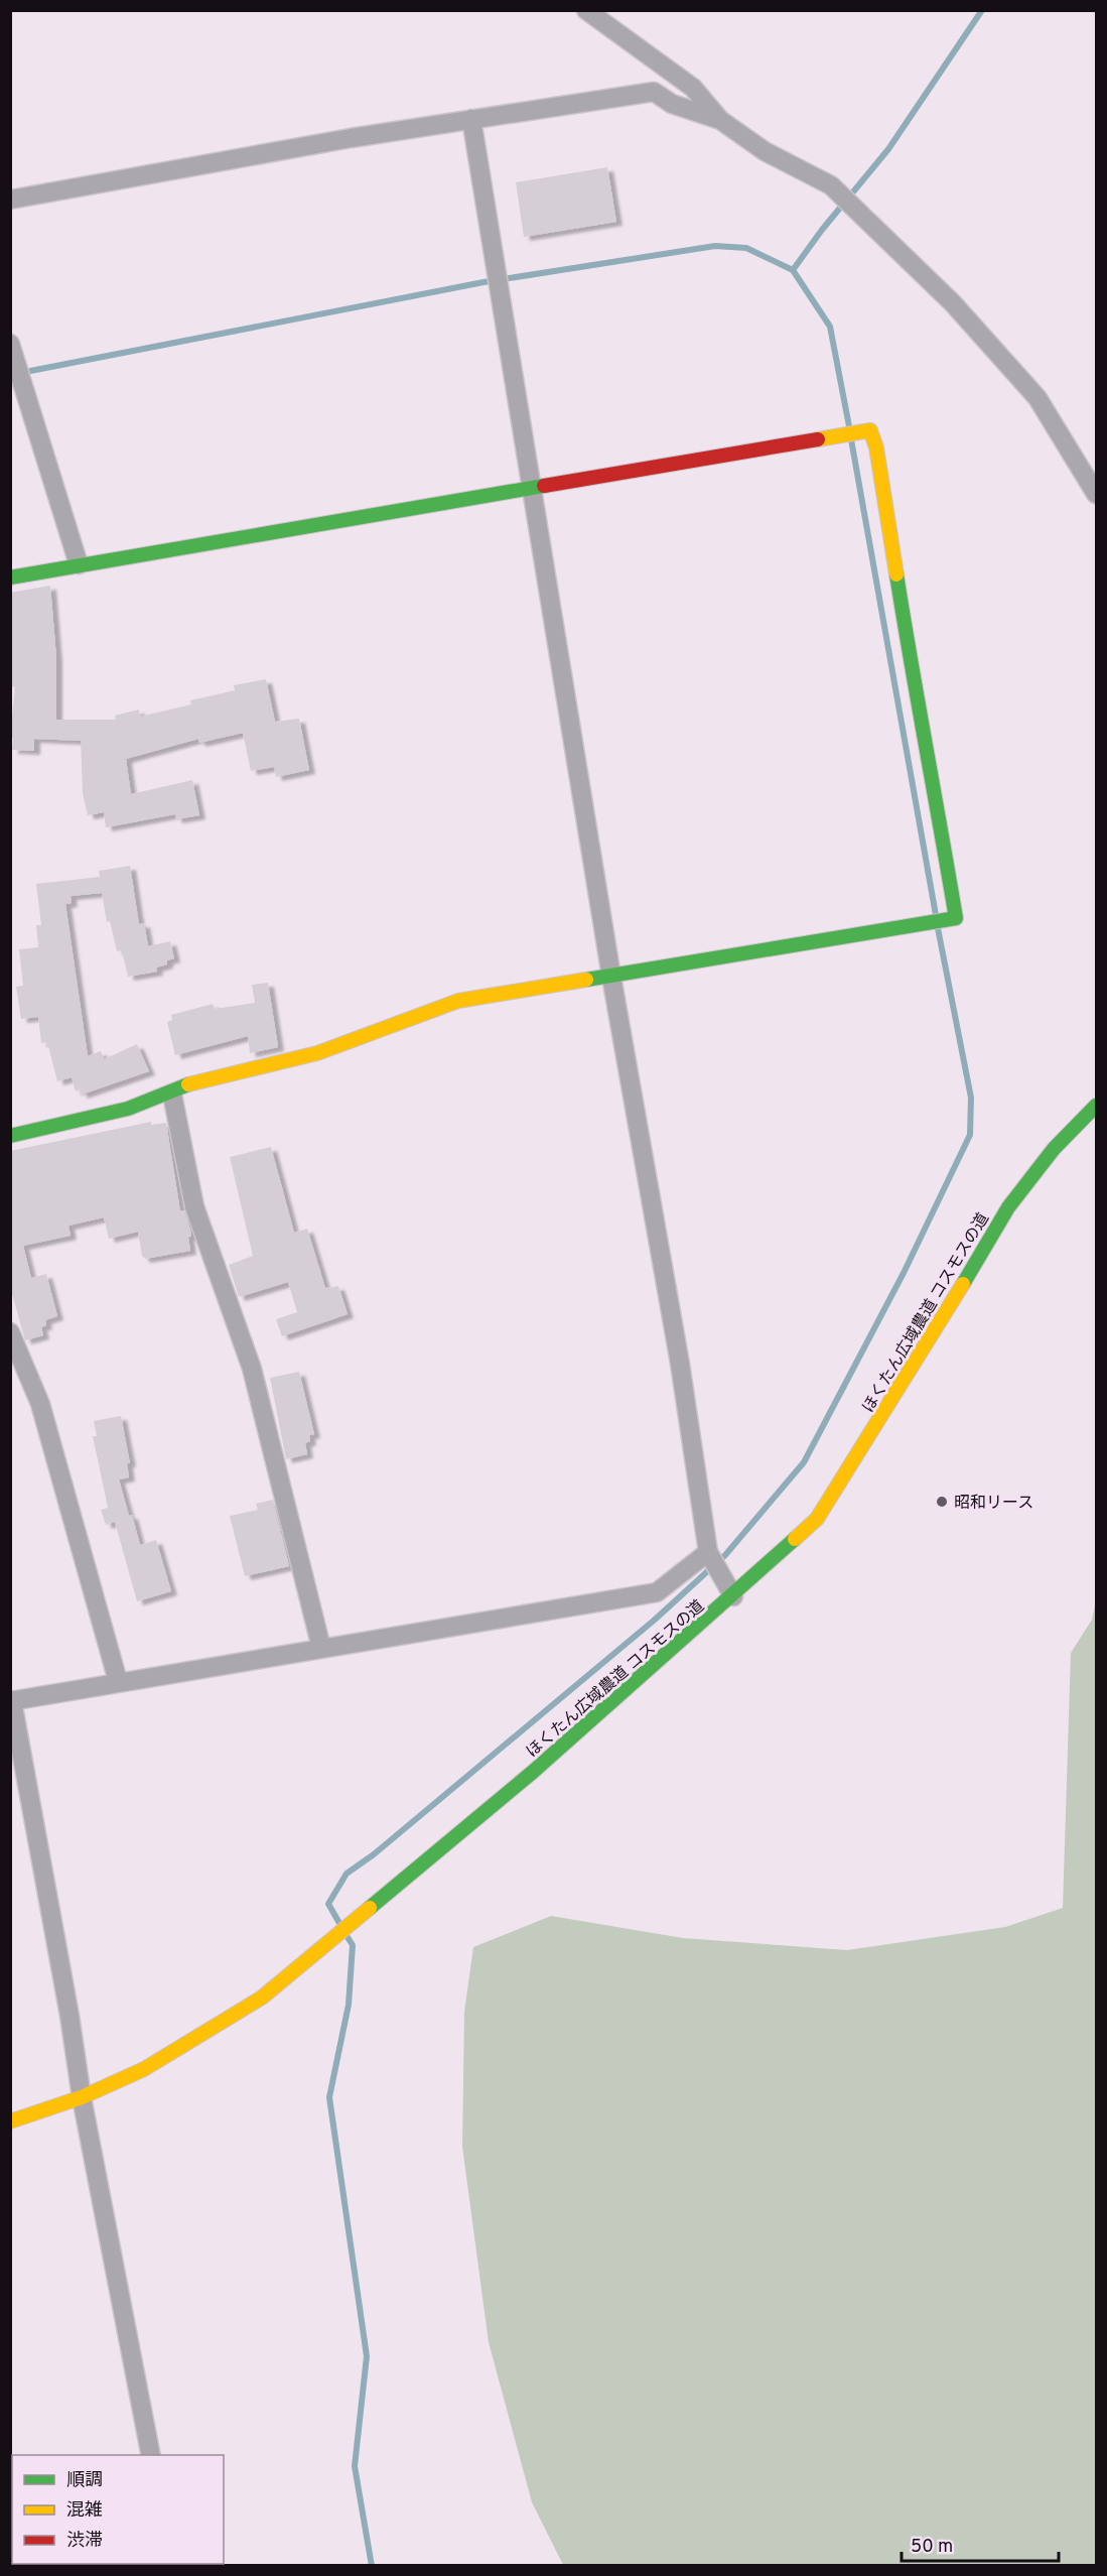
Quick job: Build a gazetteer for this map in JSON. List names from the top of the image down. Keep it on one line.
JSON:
{"streets":{"street":["ほくたん広域農道 コスモスの道"]},"places":["昭和リース"],"legend":["順調","混雑","渋滞"],"scale_bar":"50 m"}
